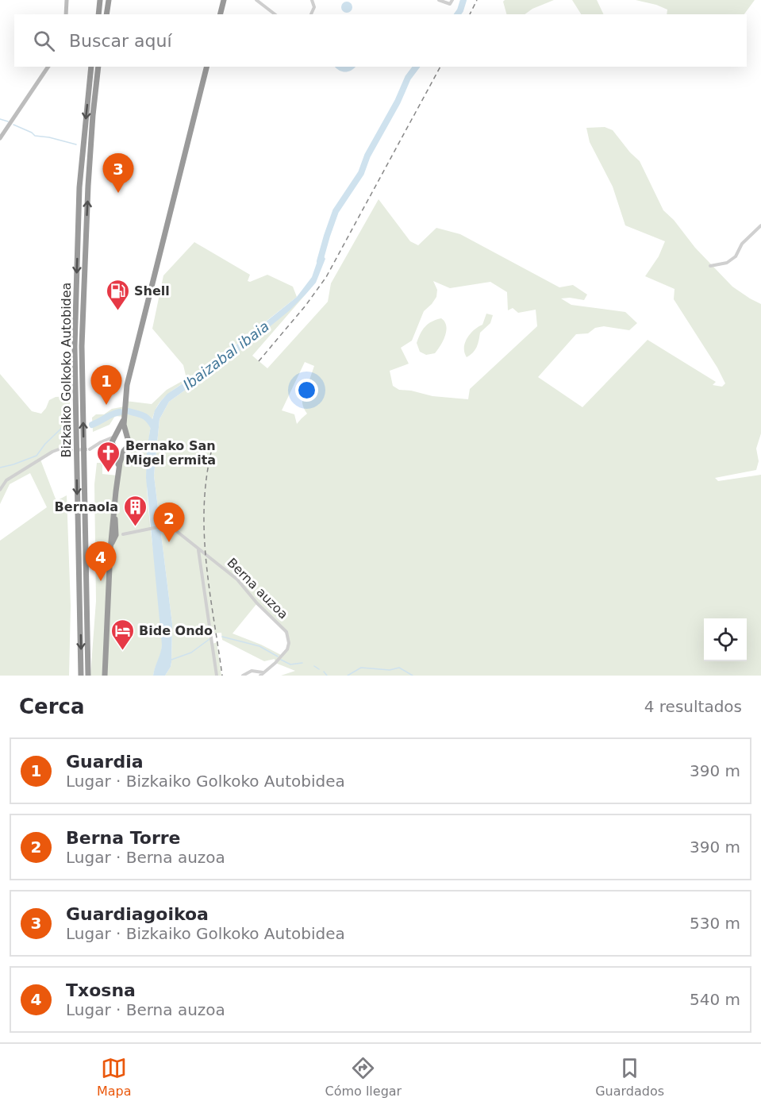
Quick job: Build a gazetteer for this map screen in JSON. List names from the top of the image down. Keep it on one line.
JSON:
{"streets":{"highway":["Bizkaiko Golkoko Autobidea"],"street":["Berna auzoa"]},"water":["Ibaizabal ibaia"],"places":{"fuel station":["Shell"],"church":["Bernako San Migel ermita"],"building":["Bernaola"],"hotel":["Bide Ondo"]},"page":{"search":"Buscar aquí","pins":["3","1","2","4"],"heading":["Cerca","4 resultados"],"list":[{"mark":"1","name":"Guardia","note":"Lugar · Bizkaiko Golkoko Autobidea","value":"390 m"},{"mark":"2","name":"Berna Torre","note":"Lugar · Berna auzoa","value":"390 m"},{"mark":"3","name":"Guardiagoikoa","note":"Lugar · Bizkaiko Golkoko Autobidea","value":"530 m"},{"mark":"4","name":"Txosna","note":"Lugar · Berna auzoa","value":"540 m"}],"nav":["Mapa","Cómo llegar","Guardados"]}}
